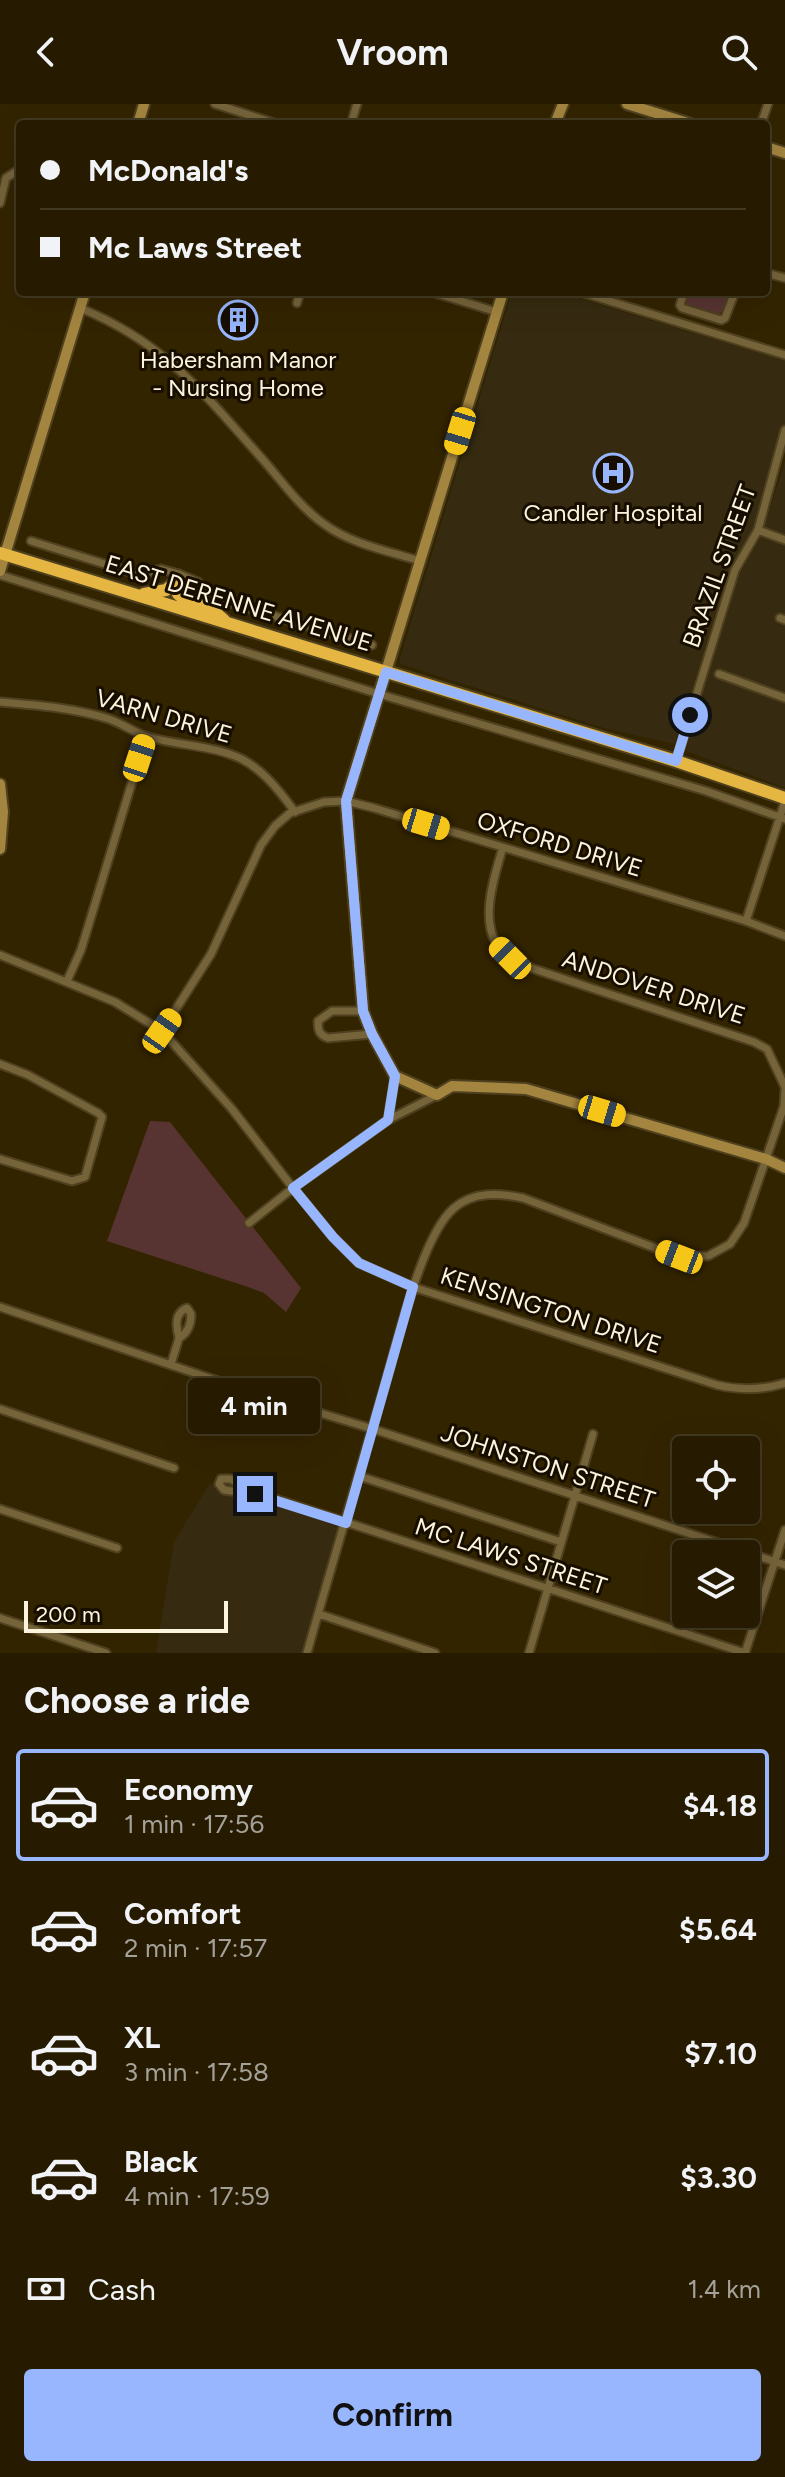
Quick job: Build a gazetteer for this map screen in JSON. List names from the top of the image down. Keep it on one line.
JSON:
{"streets":{"highway":["EAST DERENNE AVENUE"],"street":["BRAZIL STREET","VARN DRIVE","OXFORD DRIVE","ANDOVER DRIVE","KENSINGTON DRIVE","JOHNSTON STREET","MC LAWS STREET"]},"crossings":[["BRAZIL STREET","EAST DERENNE AVENUE"],["VARN DRIVE","OXFORD DRIVE"],["OXFORD DRIVE","ANDOVER DRIVE"],["OXFORD DRIVE","KENSINGTON DRIVE"],["ANDOVER DRIVE","KENSINGTON DRIVE"],["ANDOVER DRIVE","JOHNSTON STREET"],["ANDOVER DRIVE","MC LAWS STREET"]],"places":{"building":["Habersham Manor - Nursing Home"],"hospital":["Candler Hospital"]},"scale_bar":"200 m","page":{"header":"Vroom","banner":["McDonald's","Mc Laws Street"],"bubble":"4 min","scale":"200 m","heading":"Choose a ride","list":[{"name":"Economy","note":"1 min · 17:56","value":"$4.18"},{"name":"Comfort","note":"2 min · 17:57","value":"$5.64"},{"name":"XL","note":"3 min · 17:58","value":"$7.10"},{"name":"Black","note":"4 min · 17:59","value":"$3.30"}],"pay":["Cash","1.4 km"],"buttons":"Confirm"}}
